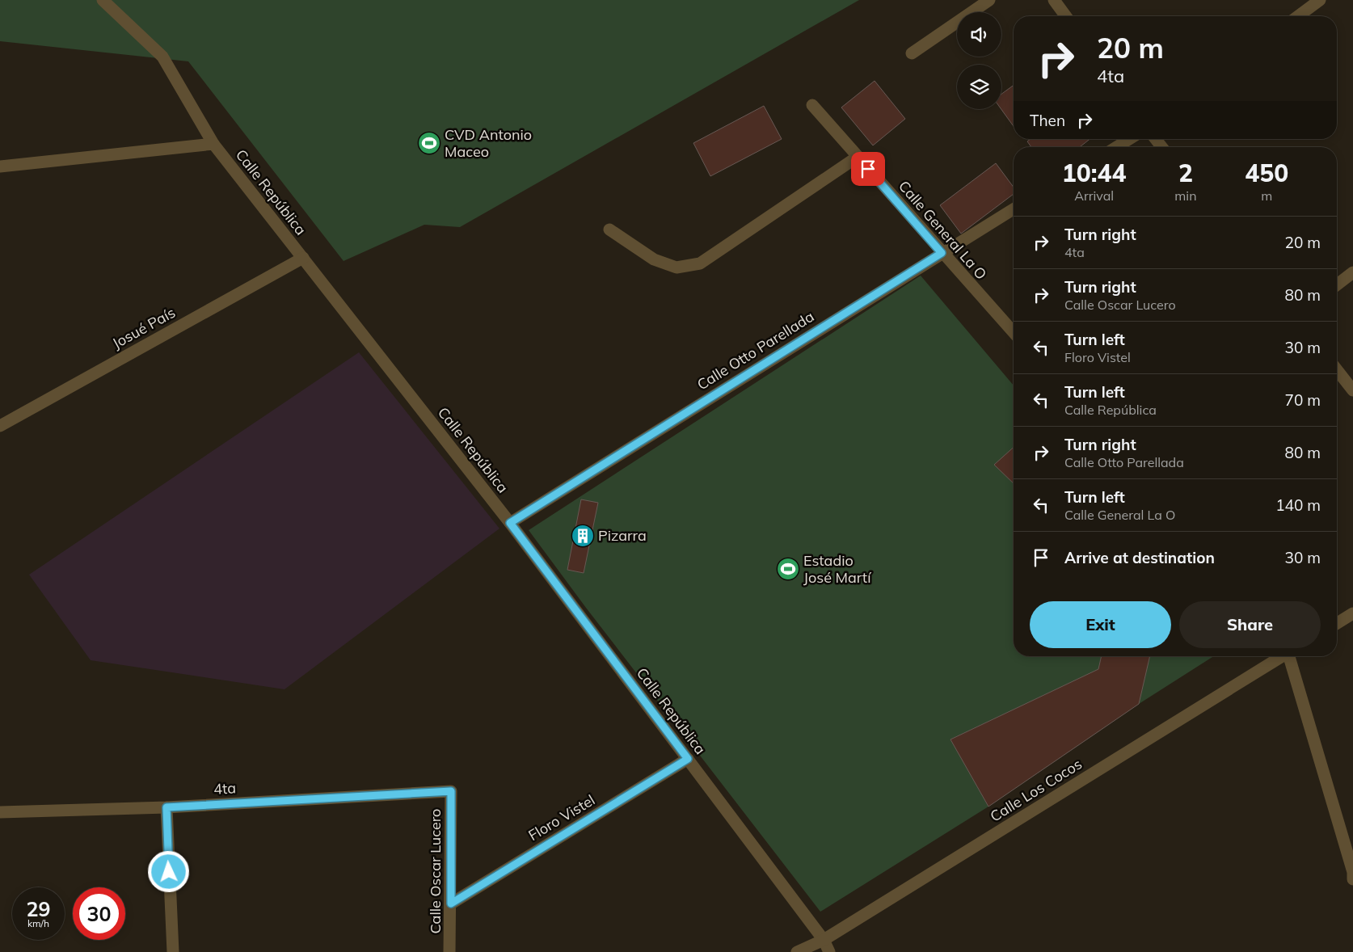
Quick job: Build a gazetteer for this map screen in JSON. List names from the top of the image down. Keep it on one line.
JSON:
{"streets":{"street":["Calle República","Calle General La O","Josué País","Calle Otto Parellada","4ta","Calle Los Cocos","Floro Vistel","Calle Oscar Lucero"]},"crossings":[["Calle República","Josué País"],["Calle República","Calle Otto Parellada"],["Calle República","Calle Los Cocos"],["Calle República","Floro Vistel"],["Calle General La O","Calle Otto Parellada"],["4ta","Calle Oscar Lucero"],["Floro Vistel","Calle Oscar Lucero"]],"places":{"sports":["CVD Antonio Maceo","Estadio José Martí"],"building":["Pizarra"]},"page":{"turn":["20 m","4ta"],"then":"Then","eta":["10:44","Arrival","2","min","450","m"],"list":[{"name":"Turn right","note":"4ta","value":"20 m"},{"name":"Turn right","note":"Calle Oscar Lucero","value":"80 m"},{"name":"Turn left","note":"Floro Vistel","value":"30 m"},{"name":"Turn left","note":"Calle República","value":"70 m"},{"name":"Turn right","note":"Calle Otto Parellada","value":"80 m"},{"name":"Turn left","note":"Calle General La O","value":"140 m"},{"name":"Arrive at destination","value":"30 m"}],"buttons":["Exit","Share"],"speed":"29 km/h","limit":"30"}}
